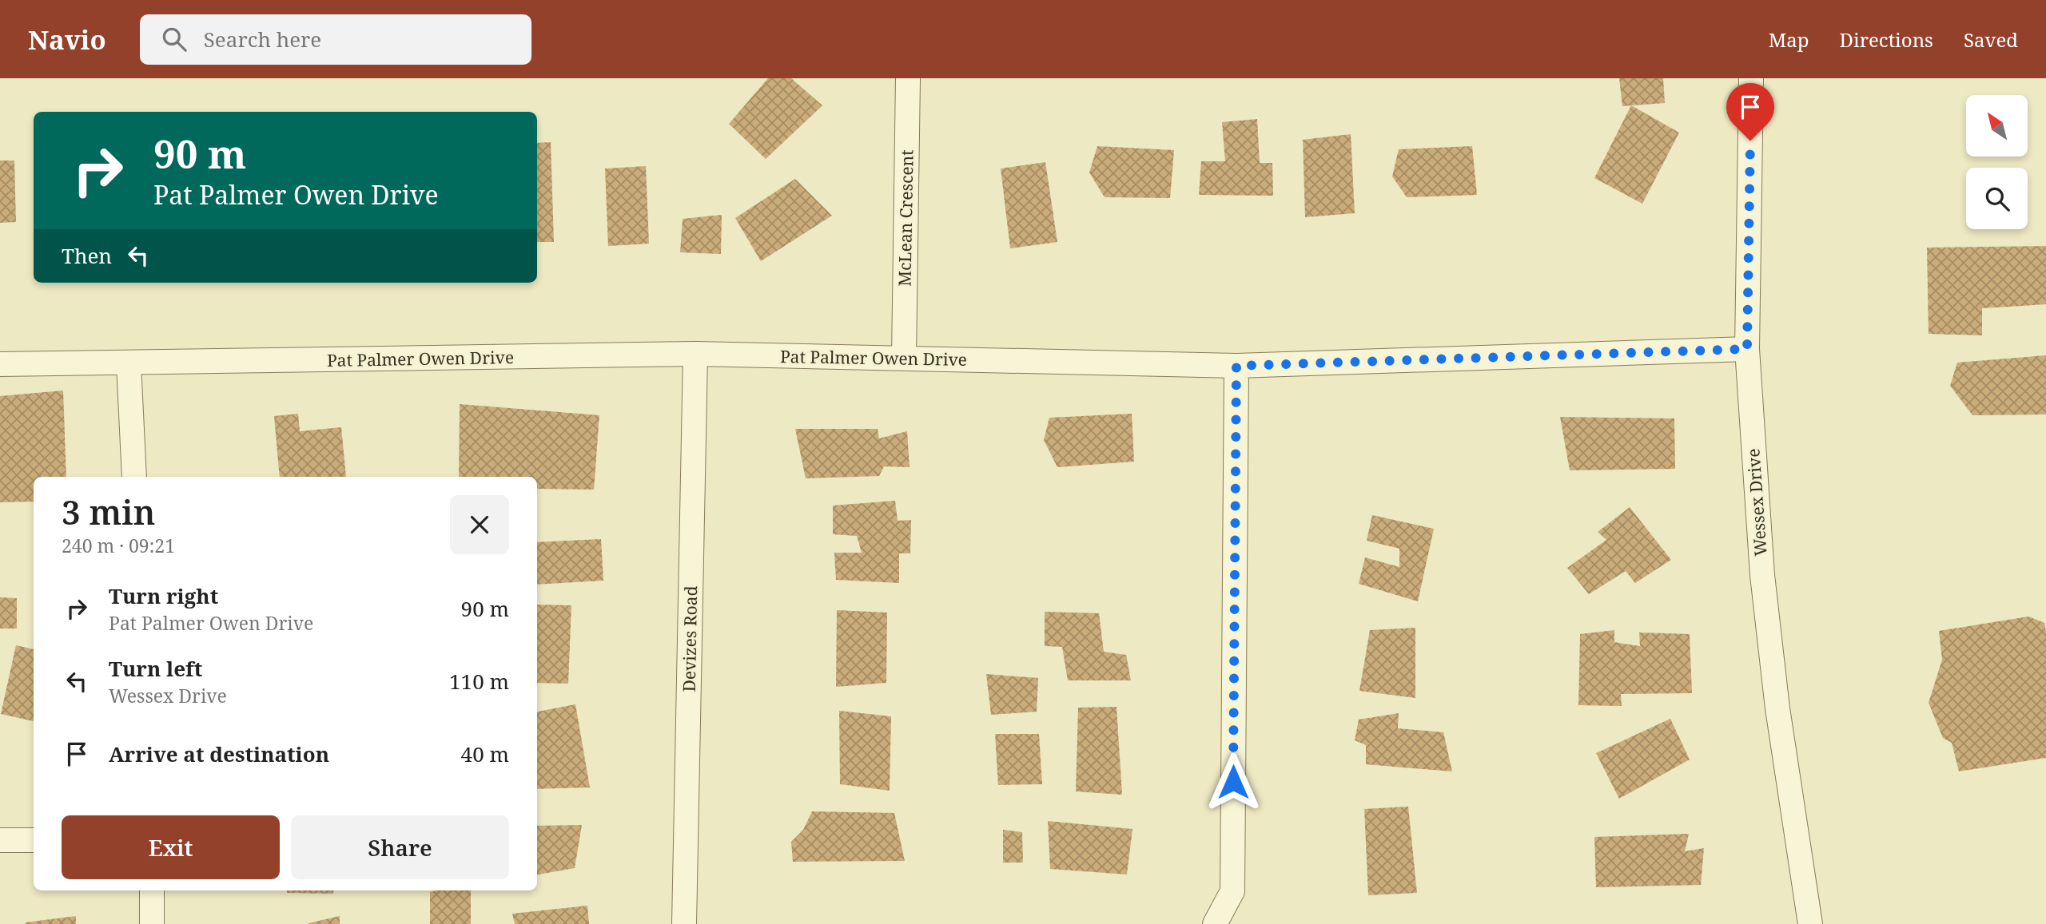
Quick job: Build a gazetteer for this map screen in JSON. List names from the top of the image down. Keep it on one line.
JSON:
{"streets":{"street":["McLean Crescent","Pat Palmer Owen Drive","Wessex Drive","Devizes Road"]},"crossings":[["McLean Crescent","Pat Palmer Owen Drive"],["Pat Palmer Owen Drive","Wessex Drive"],["Pat Palmer Owen Drive","Devizes Road"]],"north":"top left","page":{"header":"Navio","search":"Search here","nav":["Map","Directions","Saved"],"turn":["90 m","Pat Palmer Owen Drive"],"then":"Then","heading":["3 min","240 m · 09:21"],"list":[{"name":"Turn right","note":"Pat Palmer Owen Drive","value":"90 m"},{"name":"Turn left","note":"Wessex Drive","value":"110 m"},{"name":"Arrive at destination","value":"40 m"}],"buttons":["Exit","Share"]}}
